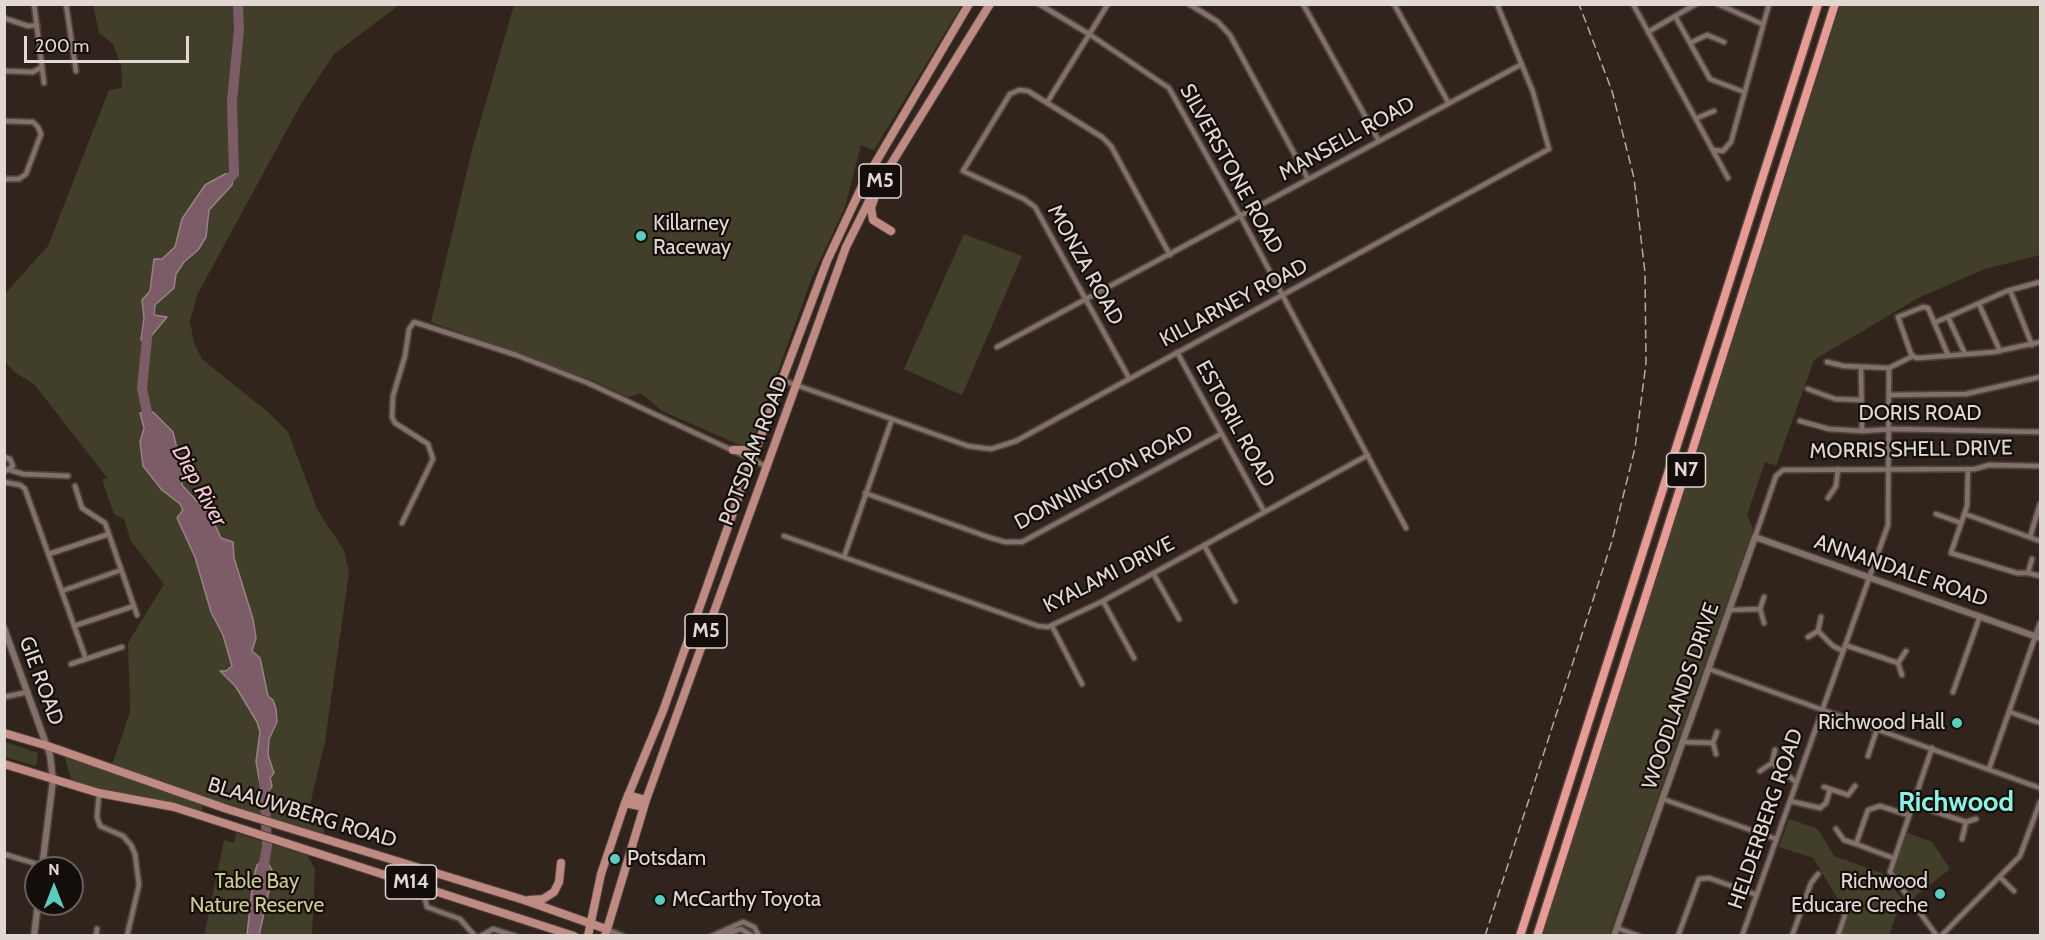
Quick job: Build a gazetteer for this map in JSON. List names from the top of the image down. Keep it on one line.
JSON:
{"streets":{"highway":["N7"],"main road":["M5","POTSDAM ROAD","BLAAUWBERG ROAD","M14"],"street":["MANSELL ROAD","SILVERSTONE ROAD","MONZA ROAD","KILLARNEY ROAD","DORIS ROAD","ESTORIL ROAD","MORRIS SHELL DRIVE","DONNINGTON ROAD","ANNANDALE ROAD","KYALAMI DRIVE","GIE ROAD","WOODLANDS DRIVE","HELDERBERG ROAD"]},"crossings":[["MANSELL ROAD","SILVERSTONE ROAD"],["MANSELL ROAD","MONZA ROAD"],["MANSELL ROAD","KILLARNEY ROAD"],["SILVERSTONE ROAD","KILLARNEY ROAD"],["SILVERSTONE ROAD","KYALAMI DRIVE"],["MONZA ROAD","KILLARNEY ROAD"],["KILLARNEY ROAD","ESTORIL ROAD"],["KILLARNEY ROAD","POTSDAM ROAD"],["DORIS ROAD","HELDERBERG ROAD"],["ESTORIL ROAD","DONNINGTON ROAD"],["ESTORIL ROAD","KYALAMI DRIVE"],["MORRIS SHELL DRIVE","WOODLANDS DRIVE"],["MORRIS SHELL DRIVE","HELDERBERG ROAD"],["POTSDAM ROAD","BLAAUWBERG ROAD"],["ANNANDALE ROAD","WOODLANDS DRIVE"],["ANNANDALE ROAD","HELDERBERG ROAD"],["GIE ROAD","BLAAUWBERG ROAD"]],"districts":["Richwood"],"water":["Diep River"],"parks":["Table Bay Nature Reserve"],"places":["Killarney Raceway","Richwood Hall","Potsdam","Richwood Educare Creche","McCarthy Toyota"],"scale_bar":"200 m","north":"top"}
